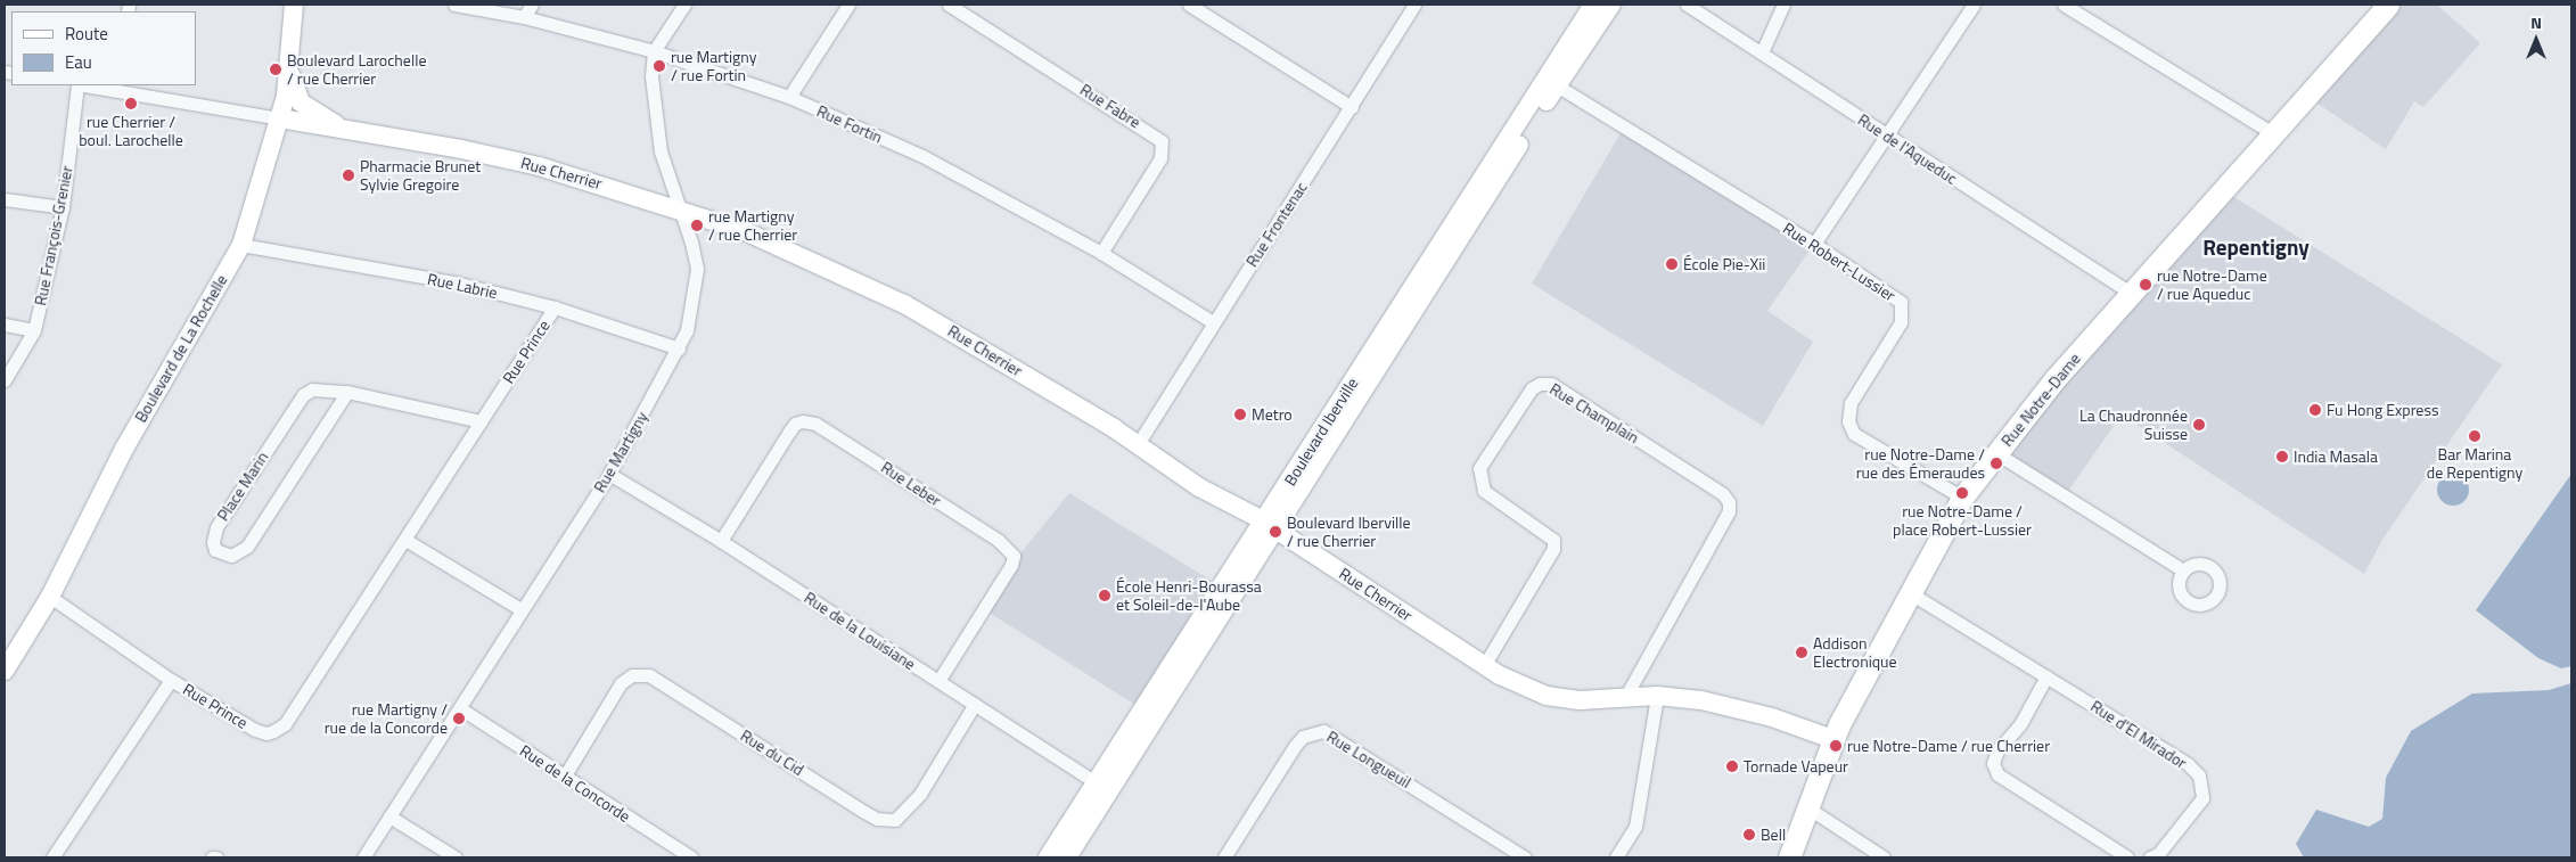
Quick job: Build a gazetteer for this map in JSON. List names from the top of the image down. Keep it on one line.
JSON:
{"streets":{"main road":["Rue Notre-Dame"],"street":["Rue Fabre","Rue Fortin","Rue de l'Aqueduc","Rue Cherrier","Rue Frontenac","Rue François-Grenier","Rue Robert-Lussier","Rue Labrie","Boulevard de La Rochelle","Rue Prince","Rue Champlain","Boulevard Iberville","Rue Martigny","Rue Leber","Place Marin","Rue de la Louisiane","Rue d'El Mirador","Rue du Cid","Rue Longueuil","Rue de la Concorde"]},"crossings":[["Rue Fabre","Rue Fortin"],["Rue Fortin","Rue Frontenac"],["Rue Fortin","Rue Martigny"],["Rue de l'Aqueduc","Rue Notre-Dame"],["Rue Cherrier","Rue Frontenac"],["Rue Cherrier","Boulevard de La Rochelle"],["Rue Cherrier","Rue Notre-Dame"],["Rue Cherrier","Rue Champlain"],["Rue Cherrier","Boulevard Iberville"],["Rue Cherrier","Rue Martigny"],["Rue Robert-Lussier","Rue Notre-Dame"],["Rue Robert-Lussier","Boulevard Iberville"],["Rue Labrie","Boulevard de La Rochelle"],["Rue Labrie","Rue Prince"],["Rue Labrie","Rue Martigny"],["Boulevard de La Rochelle","Rue Prince"],["Rue Prince","Place Marin"],["Rue Notre-Dame","Rue d'El Mirador"],["Boulevard Iberville","Rue de la Louisiane"],["Rue Martigny","Rue de la Louisiane"],["Rue Martigny","Rue de la Concorde"],["Rue Leber","Rue de la Louisiane"],["Rue de la Louisiane","Rue du Cid"],["Rue du Cid","Rue de la Concorde"]],"districts":["Repentigny"],"places":["rue Martigny / rue Fortin","Boulevard Larochelle / rue Cherrier","rue Cherrier / boul. Larochelle","Pharmacie Brunet Sylvie Gregoire","rue Martigny / rue Cherrier","École Pie-Xii","rue Notre-Dame / rue Aqueduc","Fu Hong Express","Metro","La Chaudronnée Suisse","Bar Marina de Repentigny","India Masala","rue Notre-Dame / rue des Émeraudes","rue Notre-Dame / place Robert-Lussier","Boulevard Iberville / rue Cherrier","École Henri-Bourassa et Soleil-de-l'Aube","Addison Electronique","rue Martigny / rue de la Concorde","rue Notre-Dame / rue Cherrier","Tornade Vapeur","Bell"],"legend":["Route","Eau"],"north":"top"}
